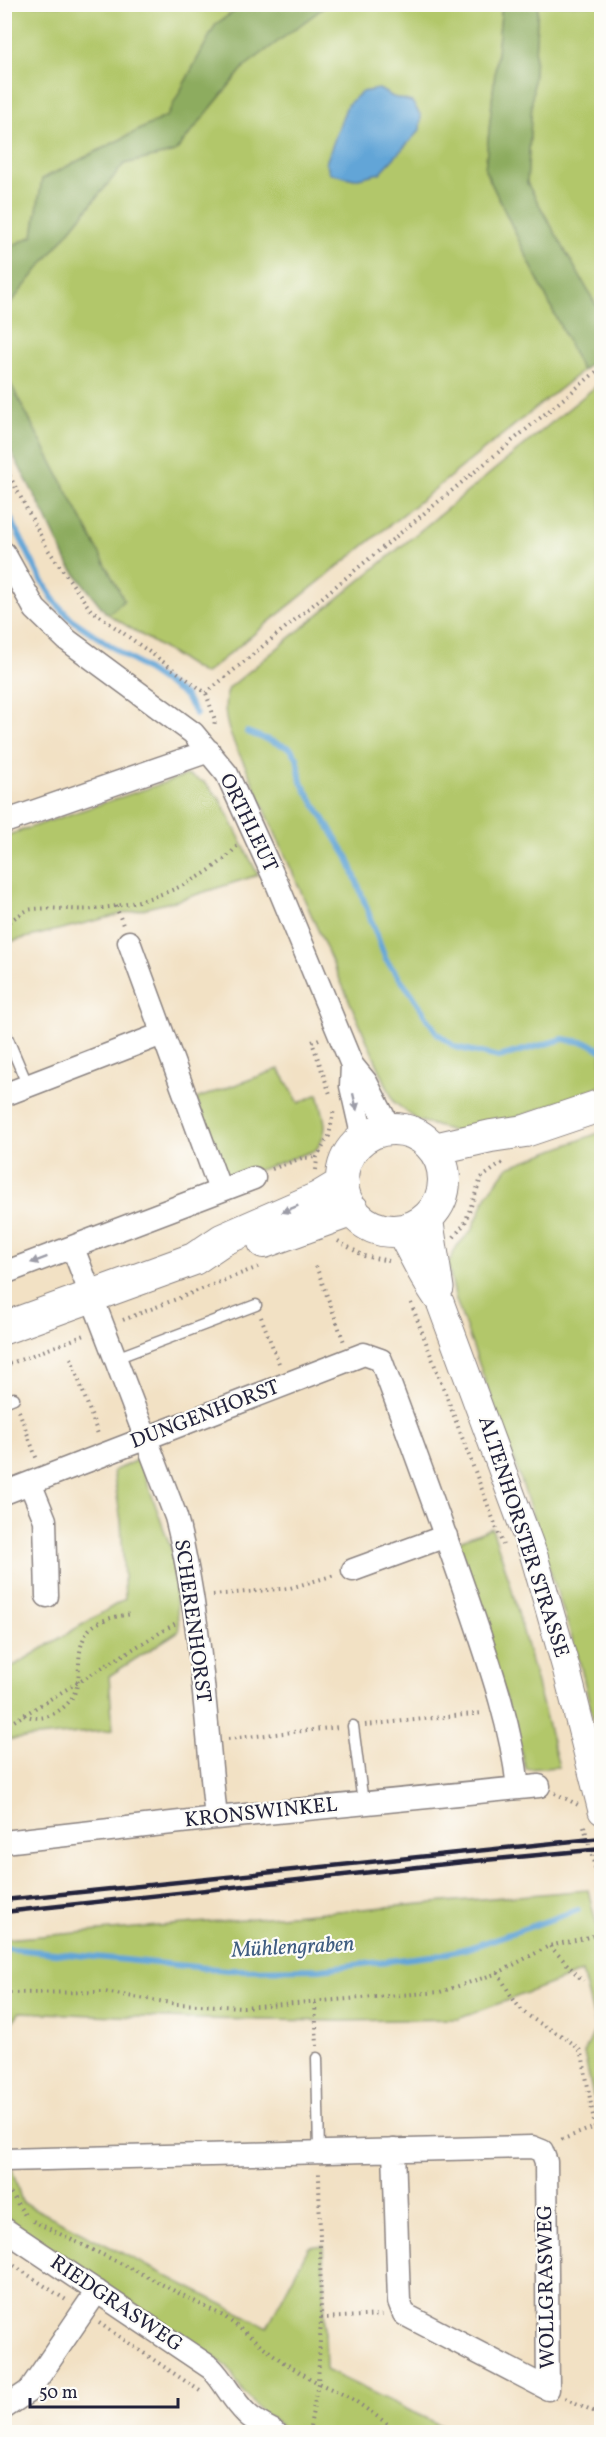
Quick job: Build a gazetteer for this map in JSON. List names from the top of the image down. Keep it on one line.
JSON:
{"streets":{"street":["ORTHLEUT","DUNGENHORST","ALTENHORSTER STRASSE","SCHERENHORST","KRONSWINKEL","WOLLGRASWEG","RIEDGRASWEG"]},"crossings":[["ORTHLEUT","ALTENHORSTER STRASSE"],["DUNGENHORST","SCHERENHORST"],["SCHERENHORST","KRONSWINKEL"]],"water":["Mühlengraben"],"scale_bar":"50 m"}
